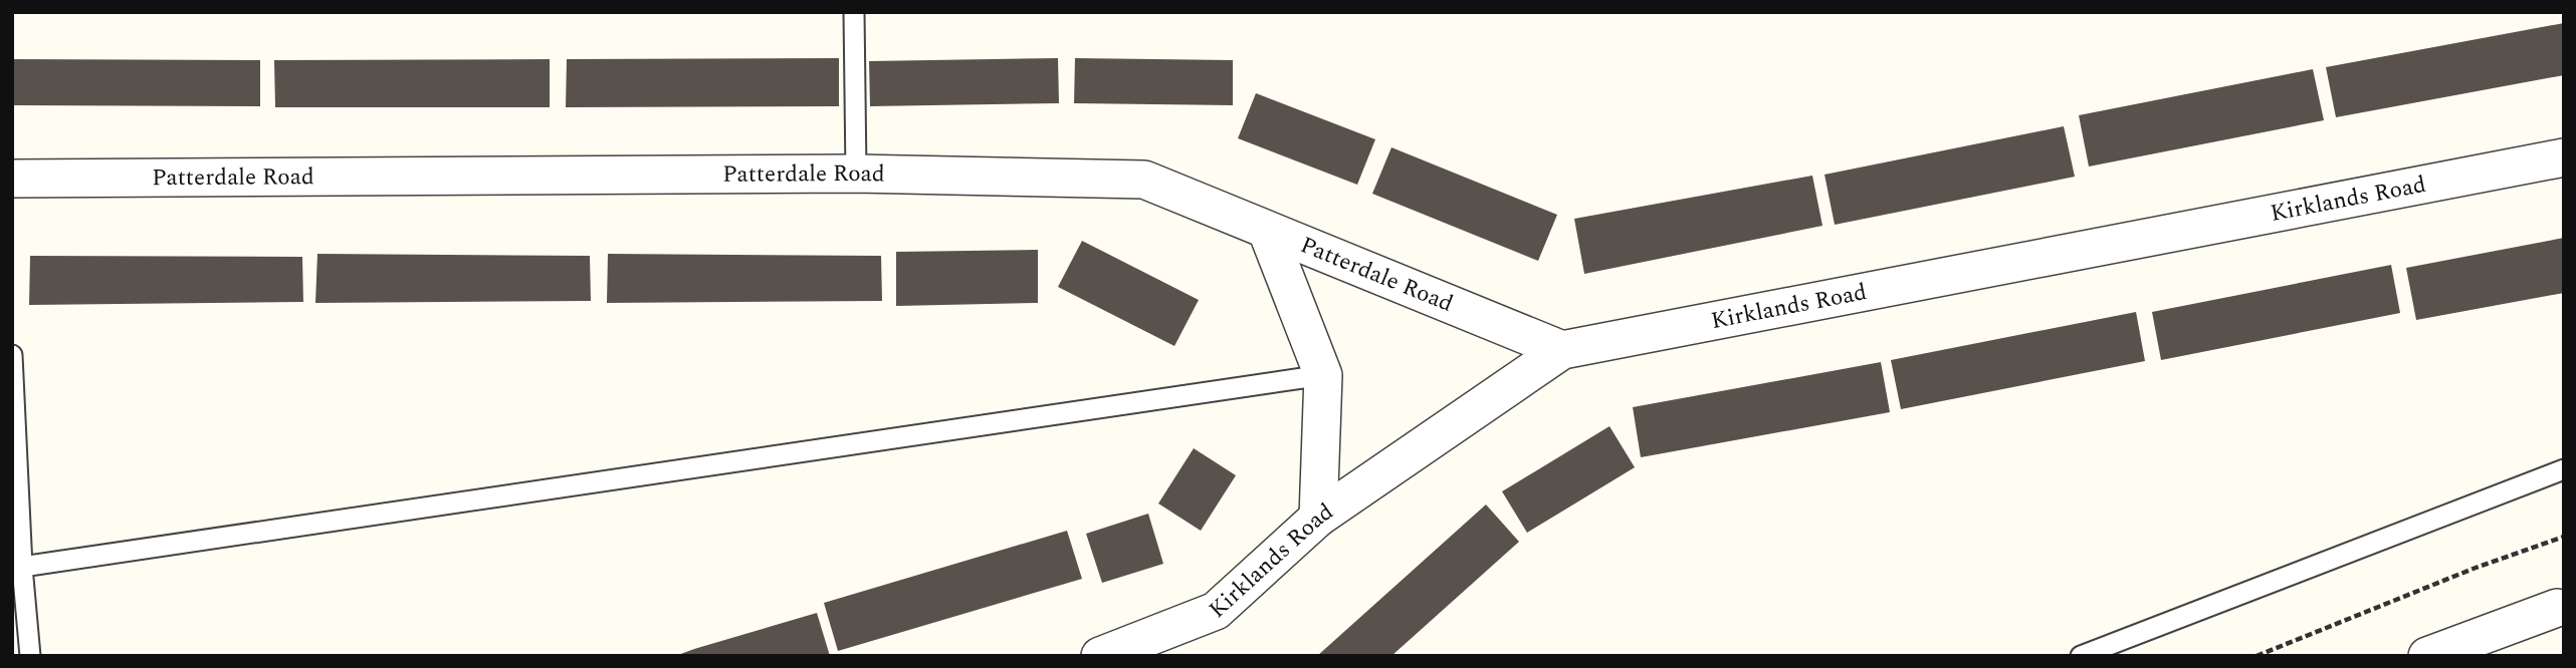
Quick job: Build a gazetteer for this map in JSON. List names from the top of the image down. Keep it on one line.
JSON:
{"streets":{"street":["Patterdale Road","Kirklands Road"]},"crossings":[["Patterdale Road","Kirklands Road"]]}
